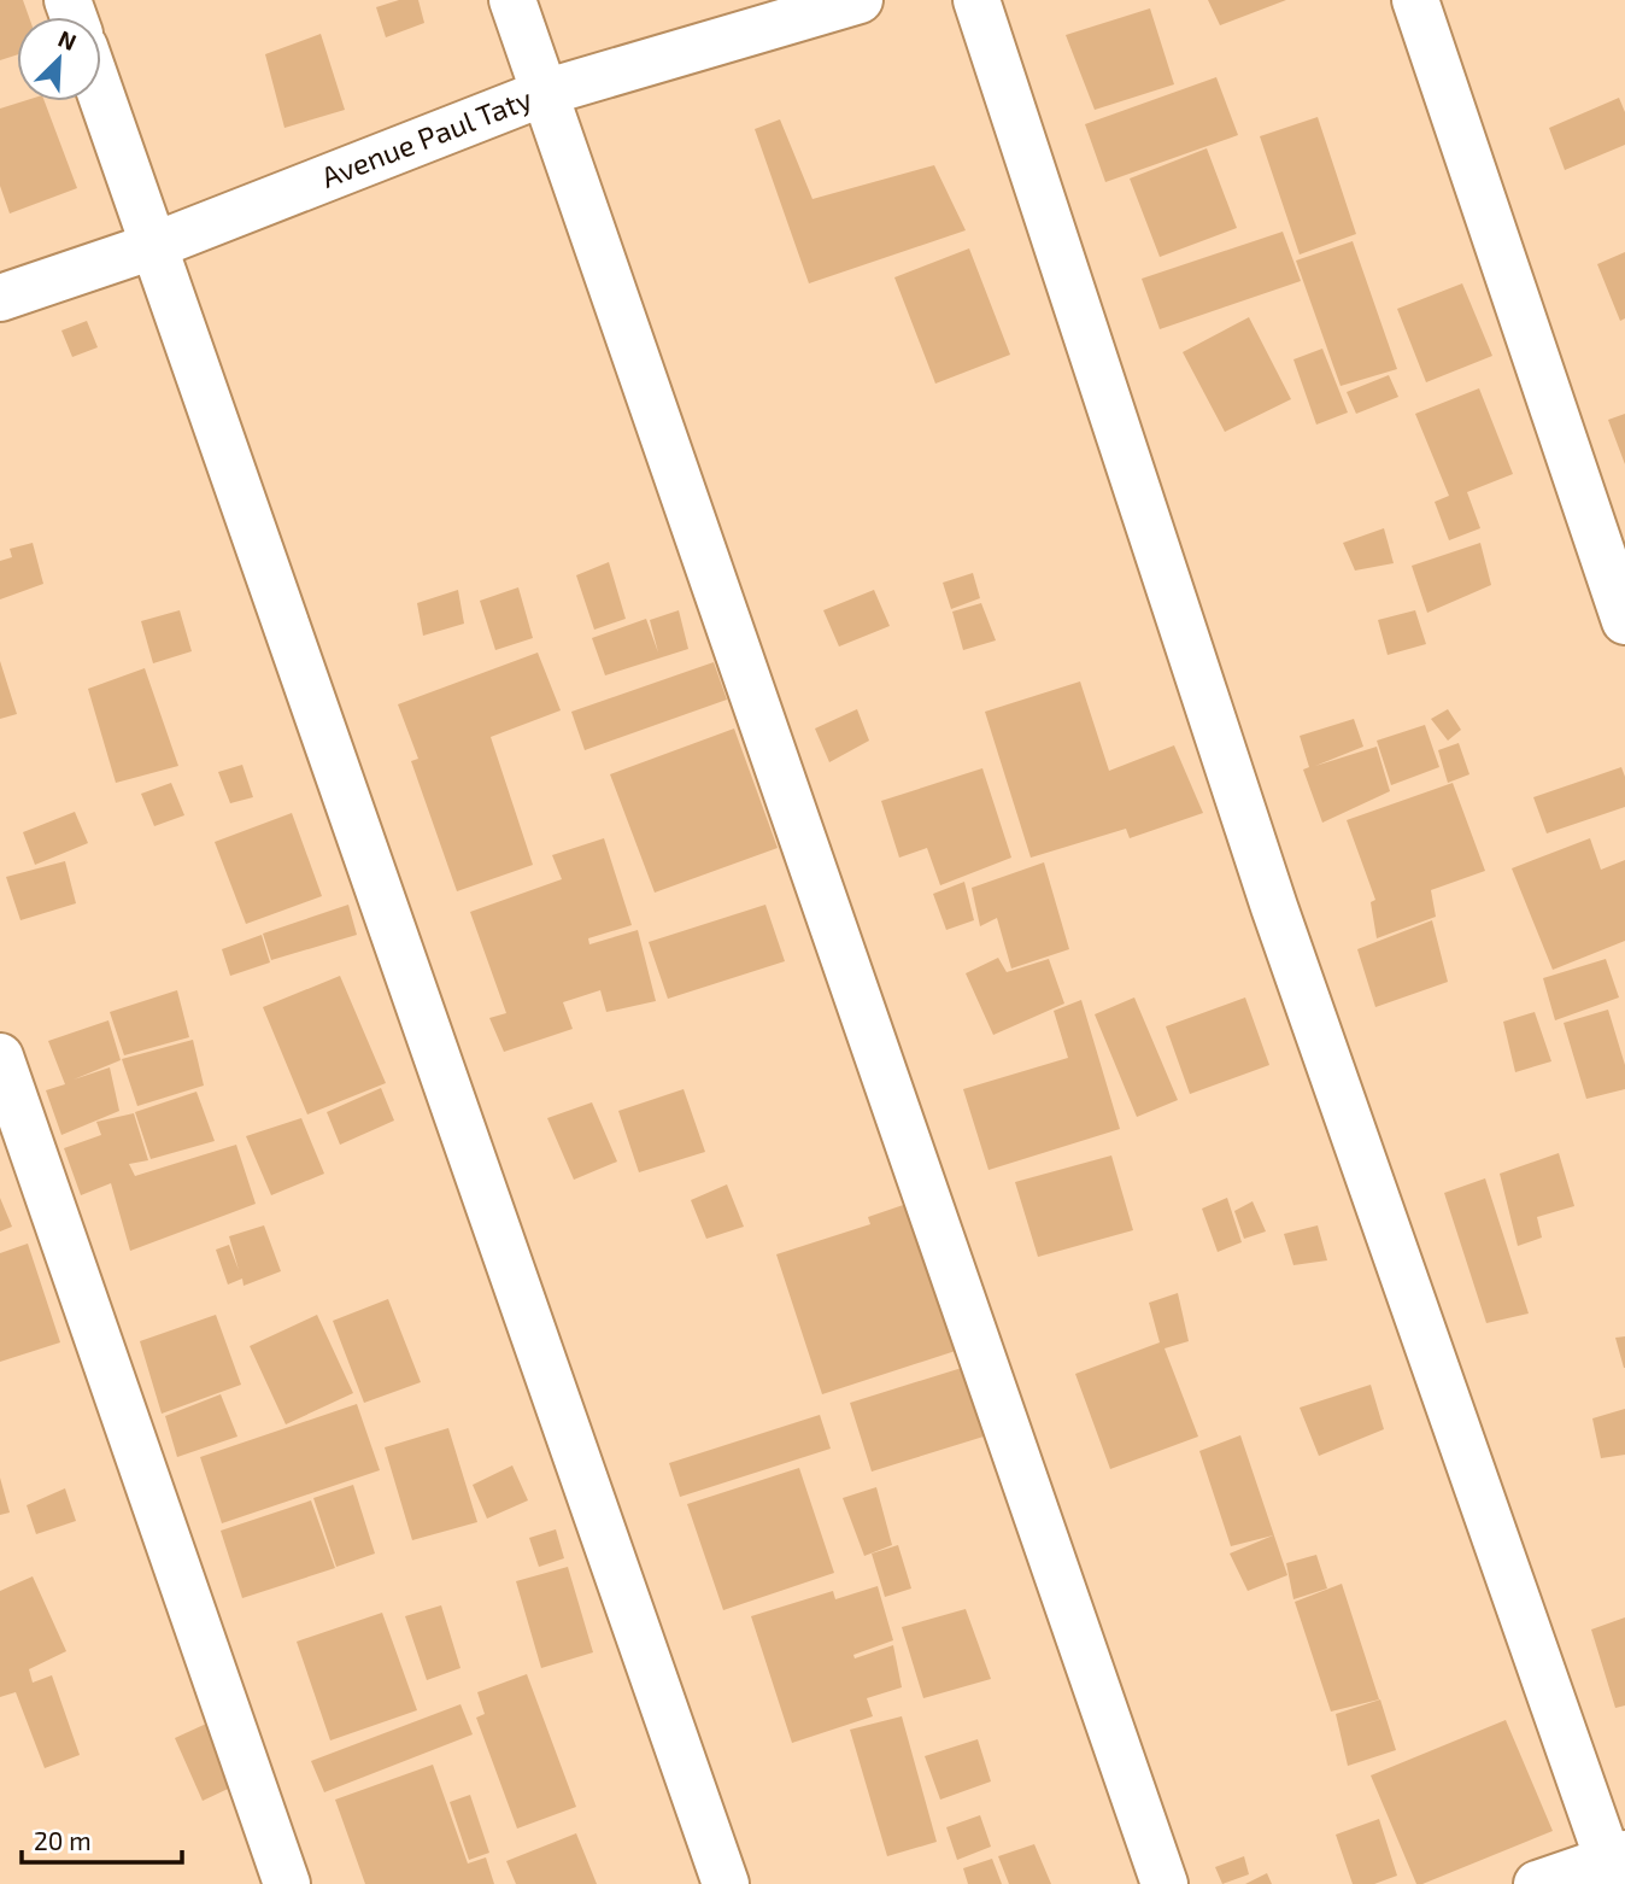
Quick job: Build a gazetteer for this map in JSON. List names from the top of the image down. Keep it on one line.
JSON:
{"streets":{"street":["Avenue Paul Taty"]},"scale_bar":"20 m","north":"top right"}
